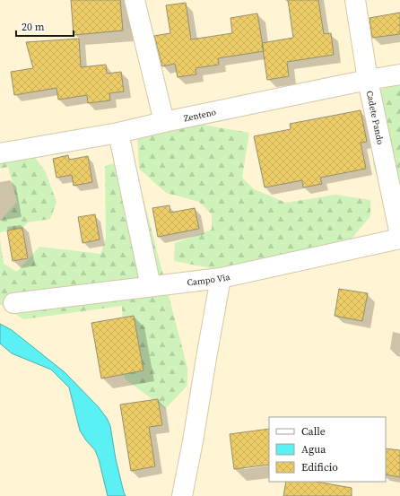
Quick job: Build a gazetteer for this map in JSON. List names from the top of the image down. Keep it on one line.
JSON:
{"streets":{"street":["Zenteno","Cadete Pando","Campo Via"]},"crossings":[["Zenteno","Cadete Pando"]],"legend":["Calle","Agua","Edificio"],"scale_bar":"20 m"}
